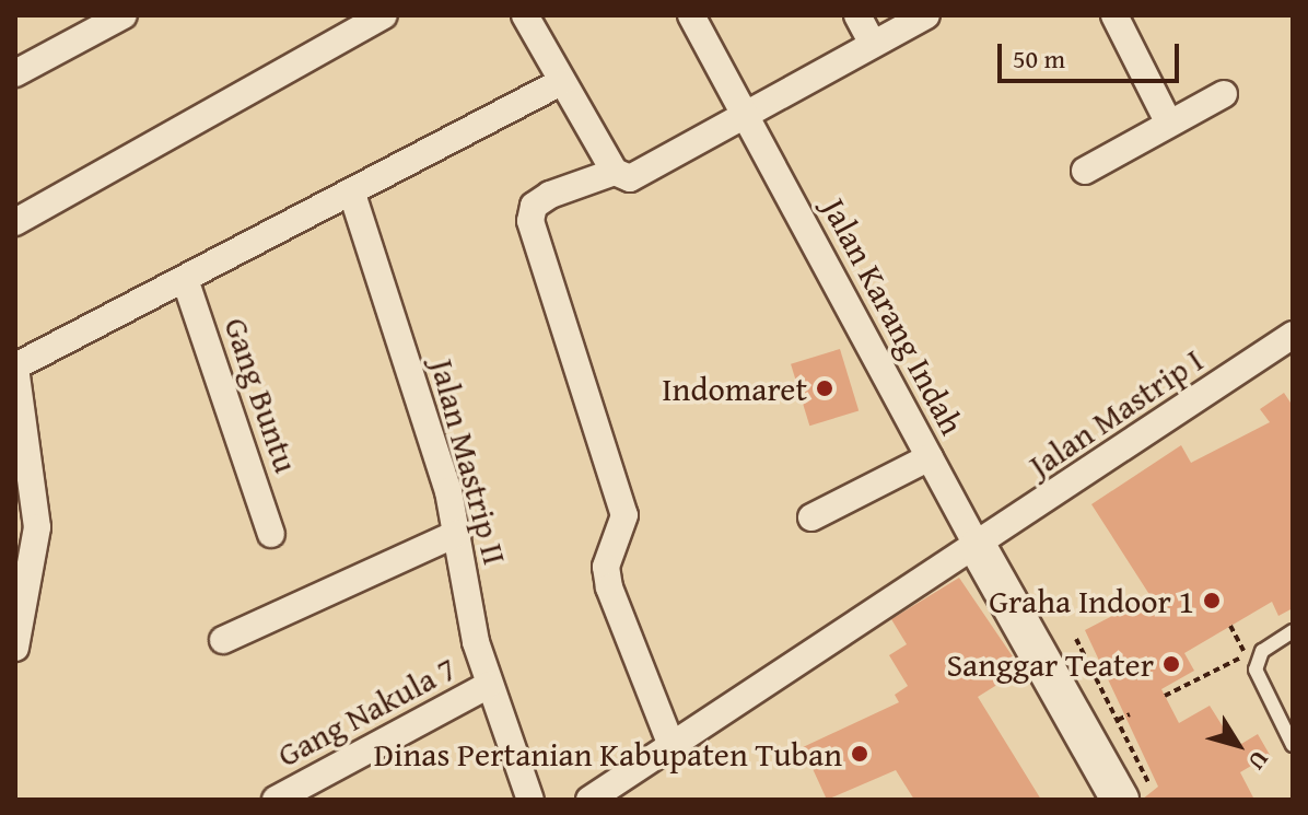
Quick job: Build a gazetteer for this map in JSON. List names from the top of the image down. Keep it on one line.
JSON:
{"streets":{"street":["Jalan Karang Indah","Gang Buntu","Jalan Mastrip I","Jalan Mastrip II","Gang Nakula 7"]},"crossings":[["Jalan Karang Indah","Jalan Mastrip I"],["Jalan Mastrip II","Gang Nakula 7"]],"places":["Indomaret","Graha Indoor 1","Sanggar Teater","Dinas Pertanian Kabupaten Tuban"],"scale_bar":"50 m","north":"bottom right"}
